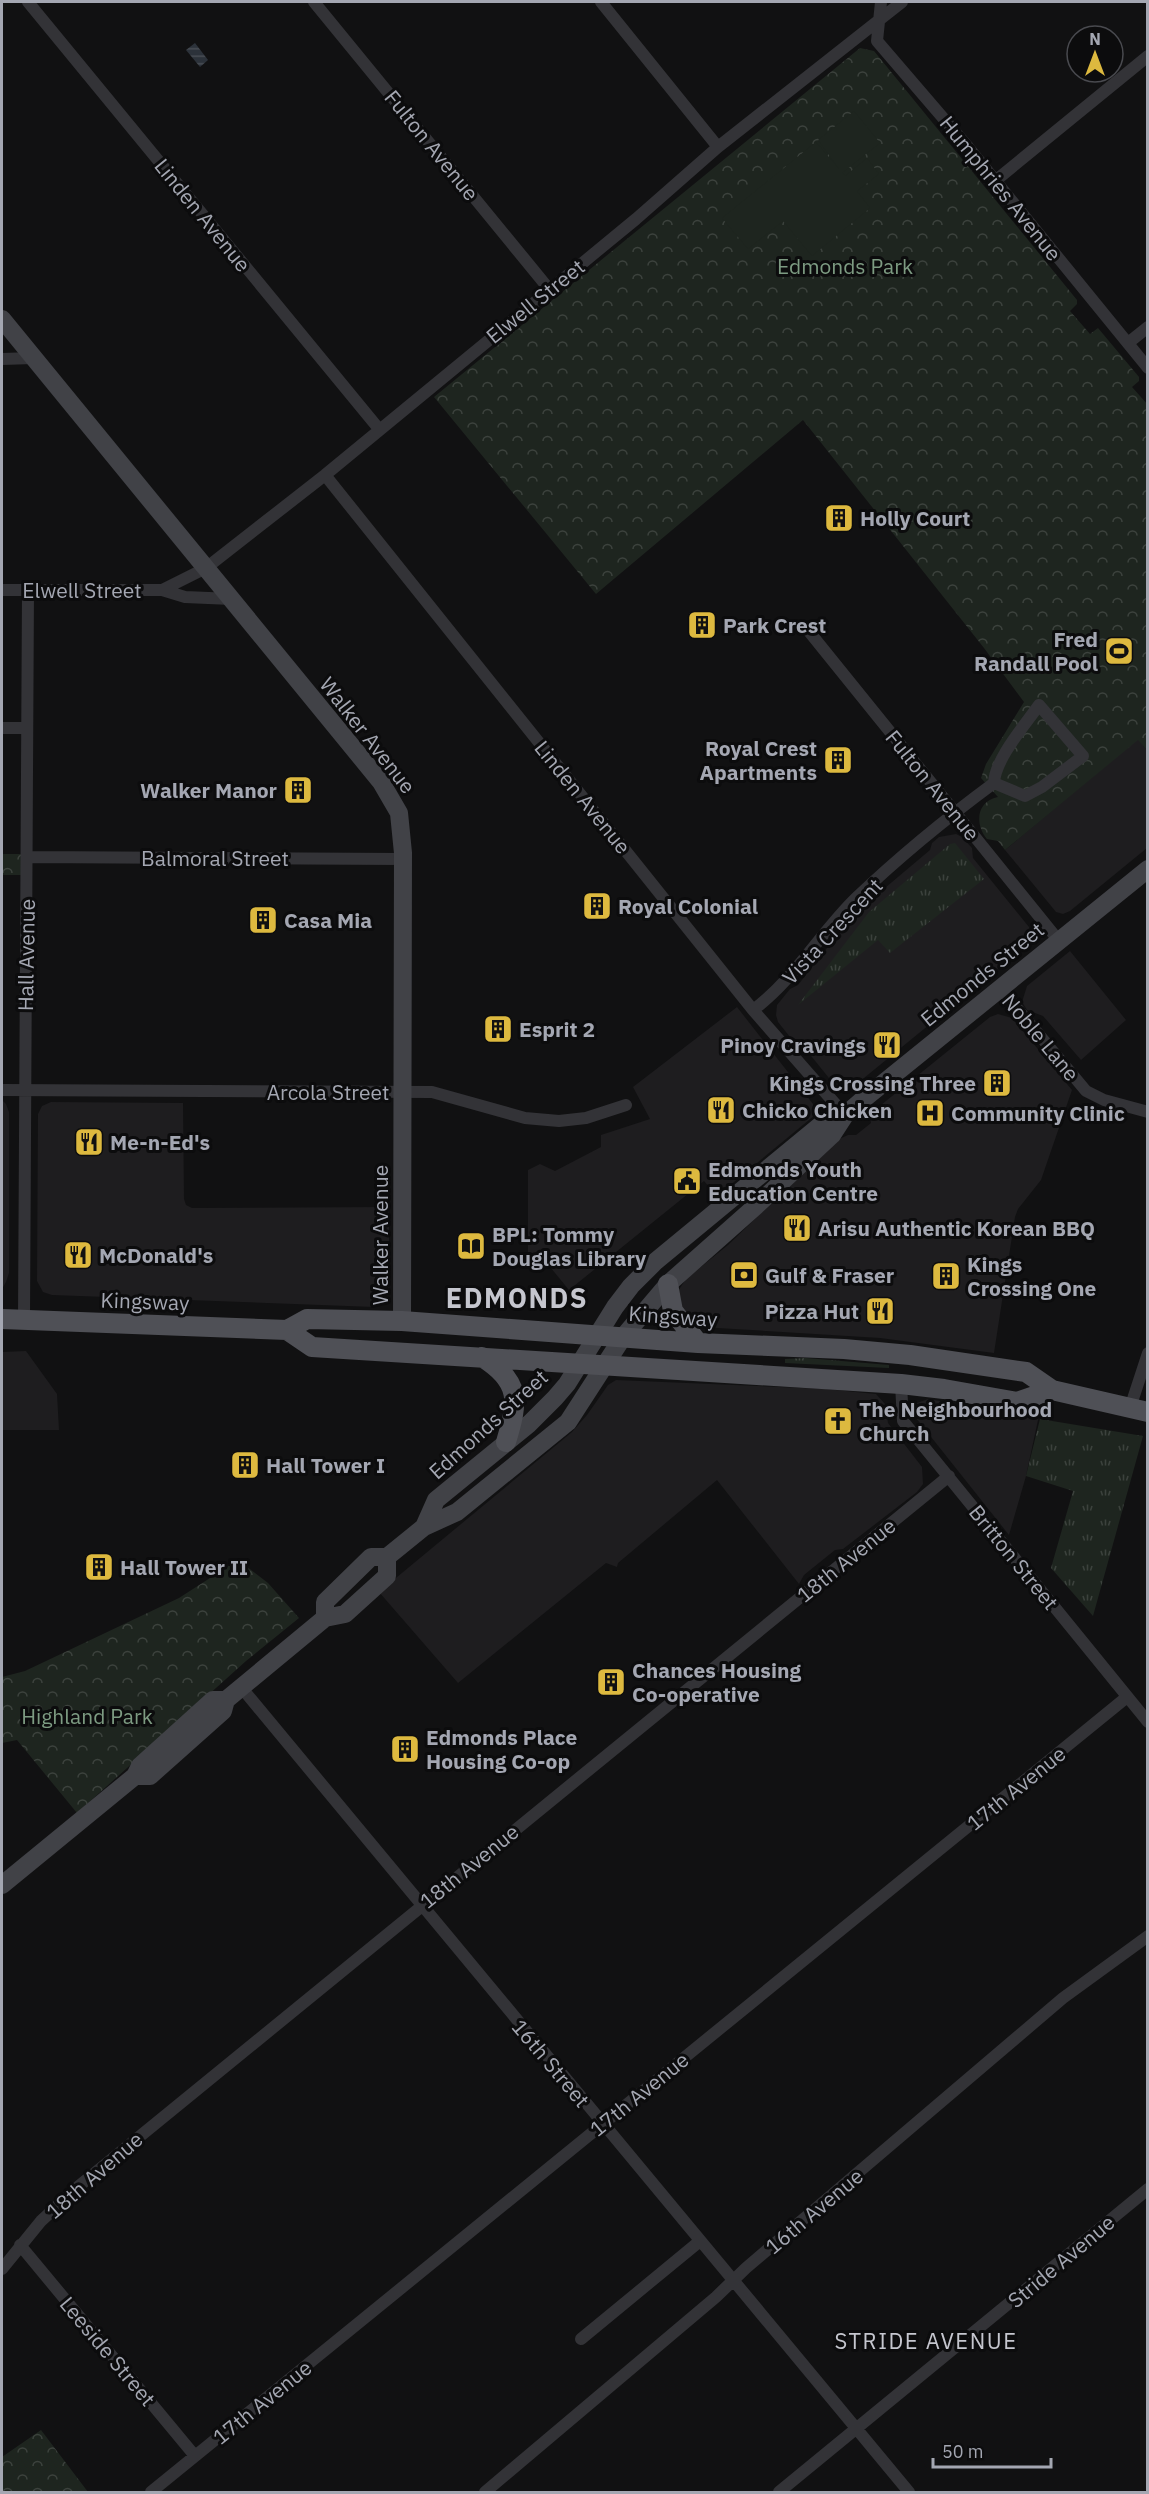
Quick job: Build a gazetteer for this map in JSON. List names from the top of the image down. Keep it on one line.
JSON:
{"streets":{"main road":["Kingsway"],"street":["Fulton Avenue","Humphries Avenue","Linden Avenue","Elwell Street","Walker Avenue","Balmoral Street","Vista Crescent","Hall Avenue","Edmonds Street","Noble Lane","Arcola Street","Britton Street","18th Avenue","17th Avenue","16th Street","16th Avenue","Stride Avenue","Leeside Street"]},"crossings":[["Fulton Avenue","Elwell Street"],["Fulton Avenue","Vista Crescent"],["Fulton Avenue","Edmonds Street"],["Humphries Avenue","Elwell Street"],["Linden Avenue","Elwell Street"],["Linden Avenue","Vista Crescent"],["Linden Avenue","Edmonds Street"],["Elwell Street","Walker Avenue"],["Elwell Street","Hall Avenue"],["Walker Avenue","Balmoral Street"],["Walker Avenue","Arcola Street"],["Walker Avenue","Kingsway"],["Balmoral Street","Hall Avenue"],["Hall Avenue","Arcola Street"],["Hall Avenue","Kingsway"],["Edmonds Street","Noble Lane"],["Edmonds Street","Kingsway"],["Edmonds Street","16th Street"],["Britton Street","18th Avenue"],["Britton Street","17th Avenue"],["18th Avenue","16th Street"],["18th Avenue","Leeside Street"],["17th Avenue","16th Street"],["17th Avenue","Leeside Street"],["16th Street","16th Avenue"],["16th Street","Stride Avenue"]],"districts":["EDMONDS","STRIDE AVENUE"],"parks":["Edmonds Park","Highland Park"],"places":{"building":["Holly Court","Park Crest","Royal Crest Apartments","Walker Manor","Royal Colonial","Casa Mia","Esprit 2","Kings Crossing Three","Kings Crossing One","Hall Tower I","Hall Tower II","Chances Housing Co-operative","Edmonds Place Housing Co-op"],"sports":["Fred Randall Pool"],"restaurant":["Pinoy Cravings","Chicko Chicken","Me-n-Ed's","Arisu Authentic Korean BBQ","McDonald's","Pizza Hut"],"hospital":["Community Clinic"],"public building":["Edmonds Youth Education Centre"],"library":["BPL: Tommy Douglas Library"],"bank":["Gulf & Fraser"],"church":["The Neighbourhood Church"]},"scale_bar":"50 m","north":"top"}
